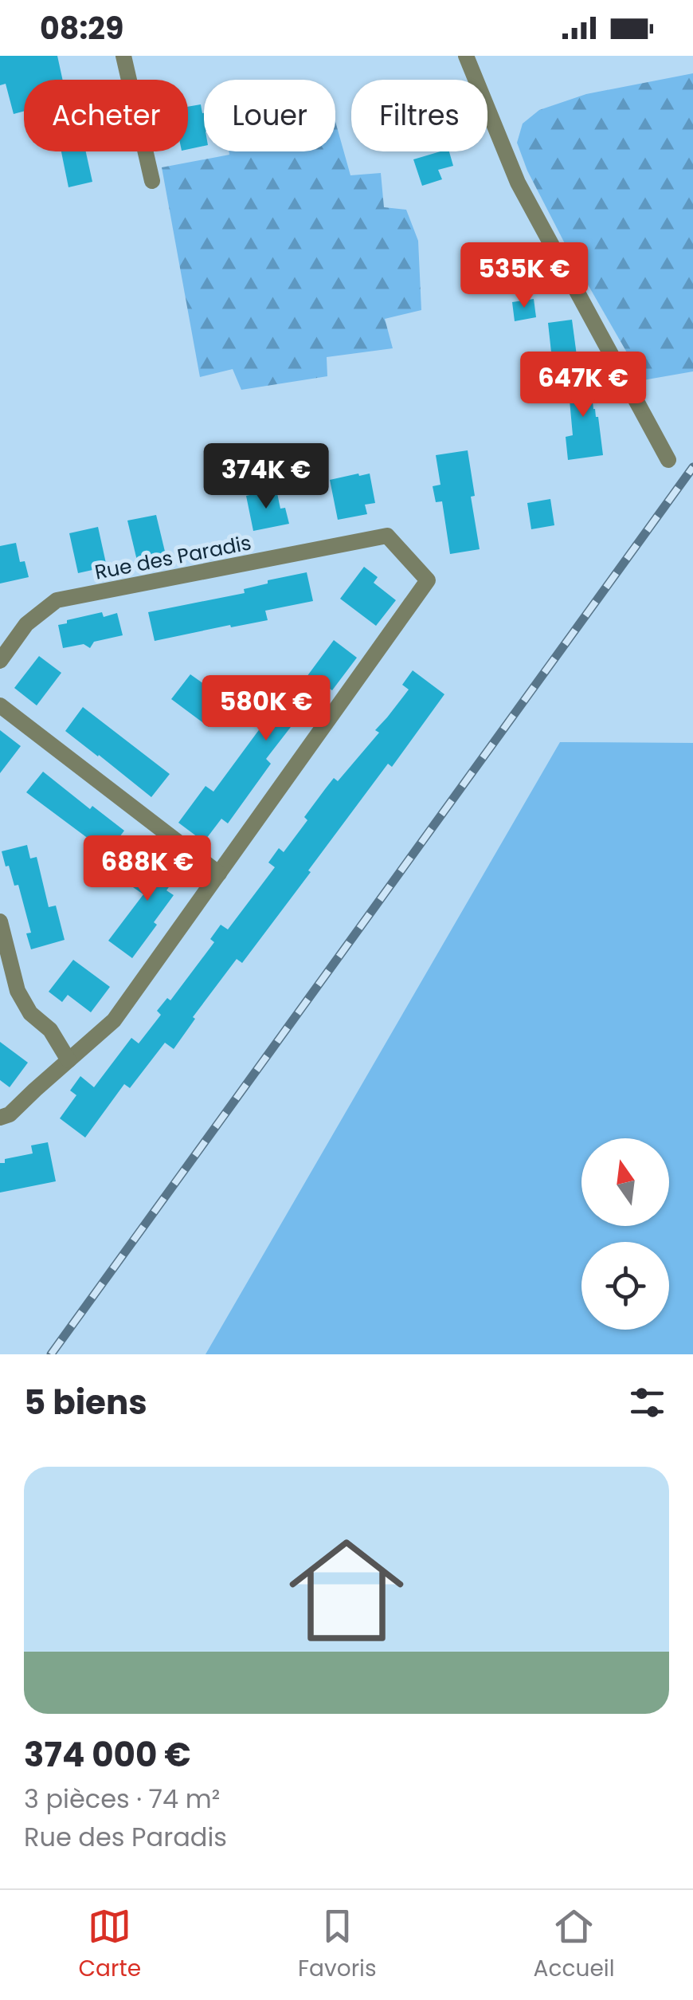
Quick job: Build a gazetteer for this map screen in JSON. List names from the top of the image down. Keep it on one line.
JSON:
{"streets":{"street":["Rue des Paradis"]},"north":"top","page":{"status":"08:29","chip":["Acheter","Louer","Filtres"],"price":["535K €","647K €","374K €","580K €","688K €"],"heading":"5 biens","list":[{"name":"374 000 €","note":"3 pièces · 74 m² · Rue des Paradis"}],"tabs":["Carte","Favoris","Accueil"]}}
